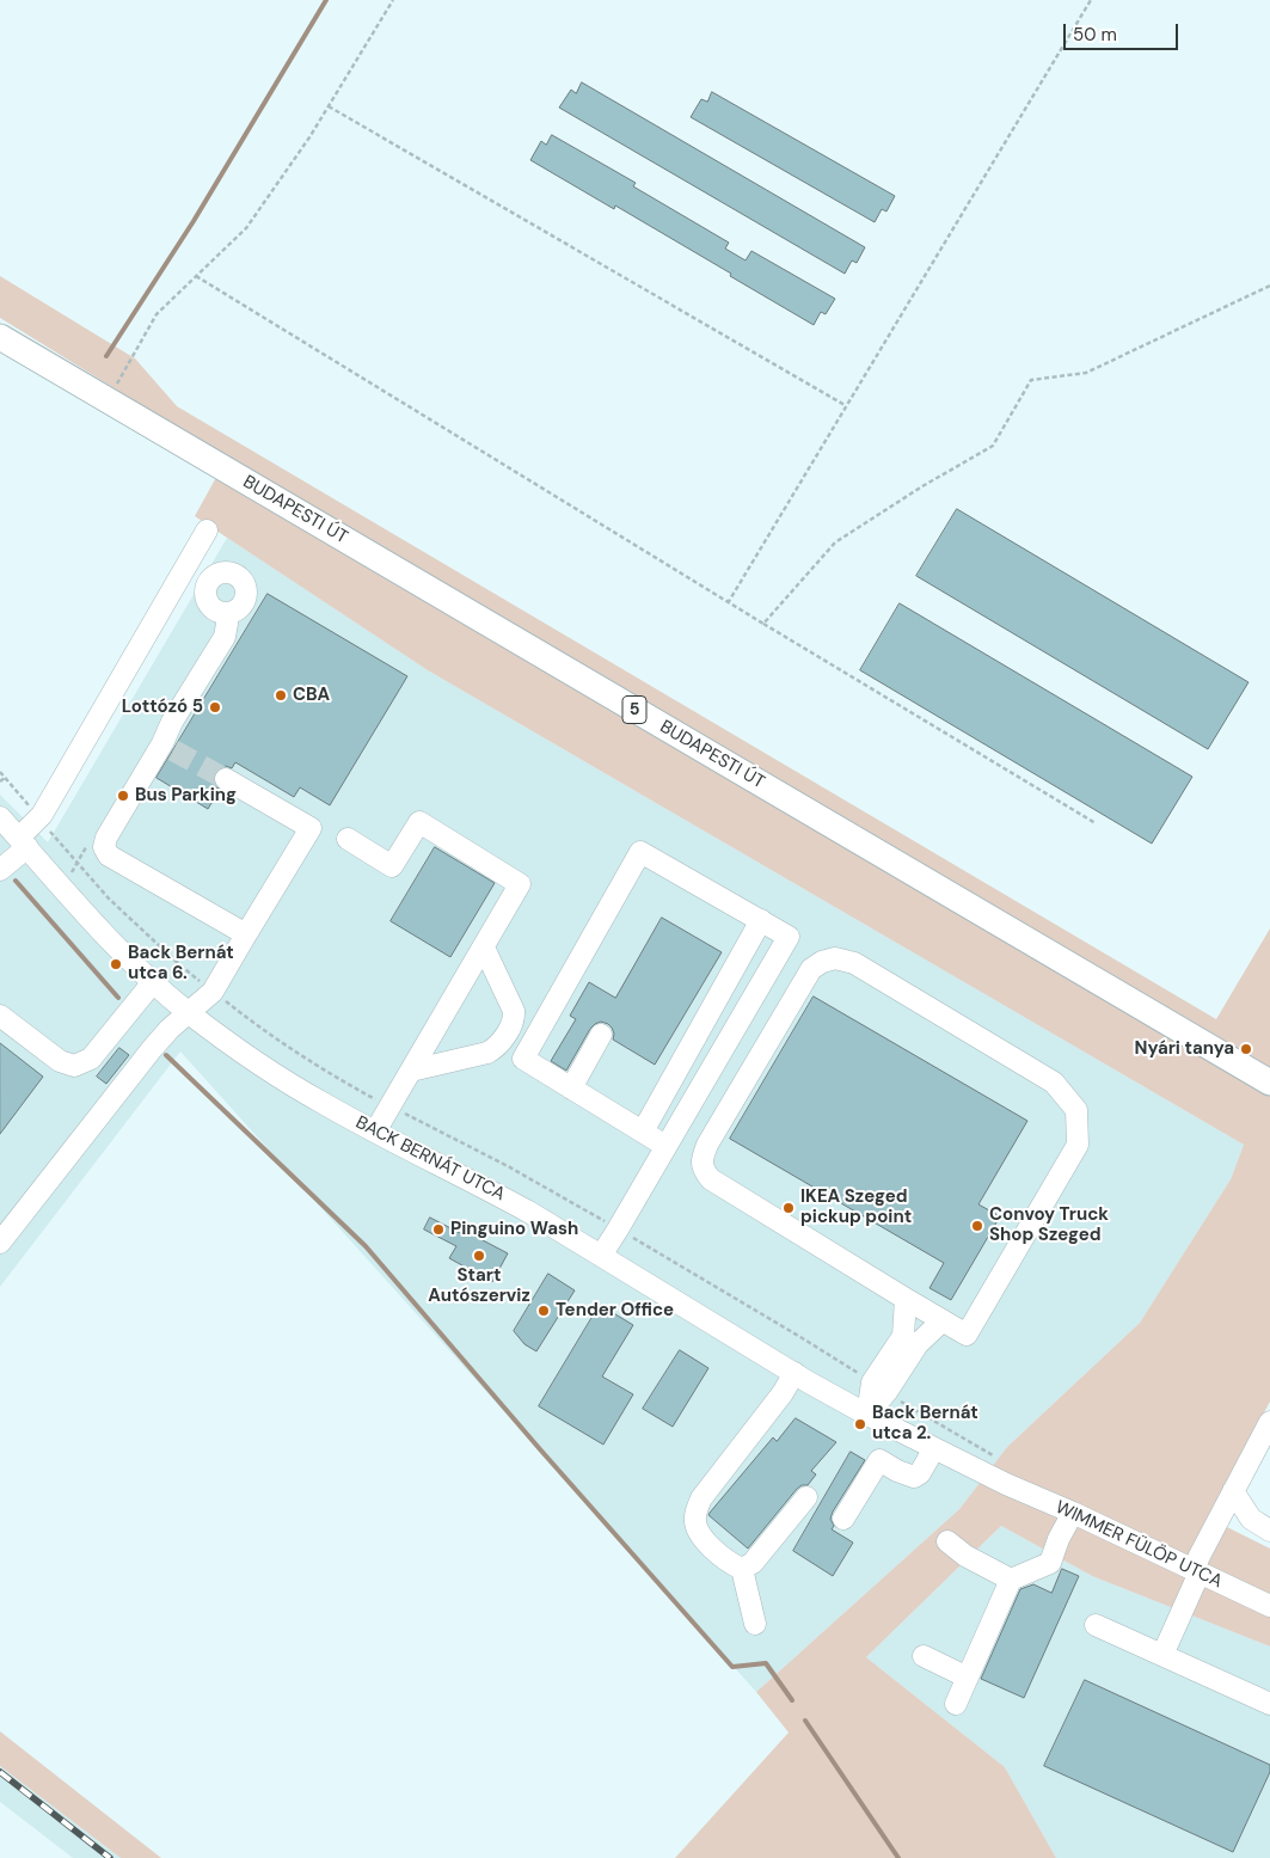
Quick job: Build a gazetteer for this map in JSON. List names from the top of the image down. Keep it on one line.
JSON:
{"streets":{"main road":["BUDAPESTI ÚT","5"],"street":["BACK BERNÁT UTCA","WIMMER FÜLÖP UTCA"]},"crossings":[["BACK BERNÁT UTCA","WIMMER FÜLÖP UTCA"]],"places":["CBA","Lottózó 5","Bus Parking","Back Bernát utca 6.","Nyári tanya","IKEA Szeged pickup point","Convoy Truck Shop Szeged","Pinguino Wash","Start Autószerviz","Tender Office","Back Bernát utca 2."],"scale_bar":"50 m"}
